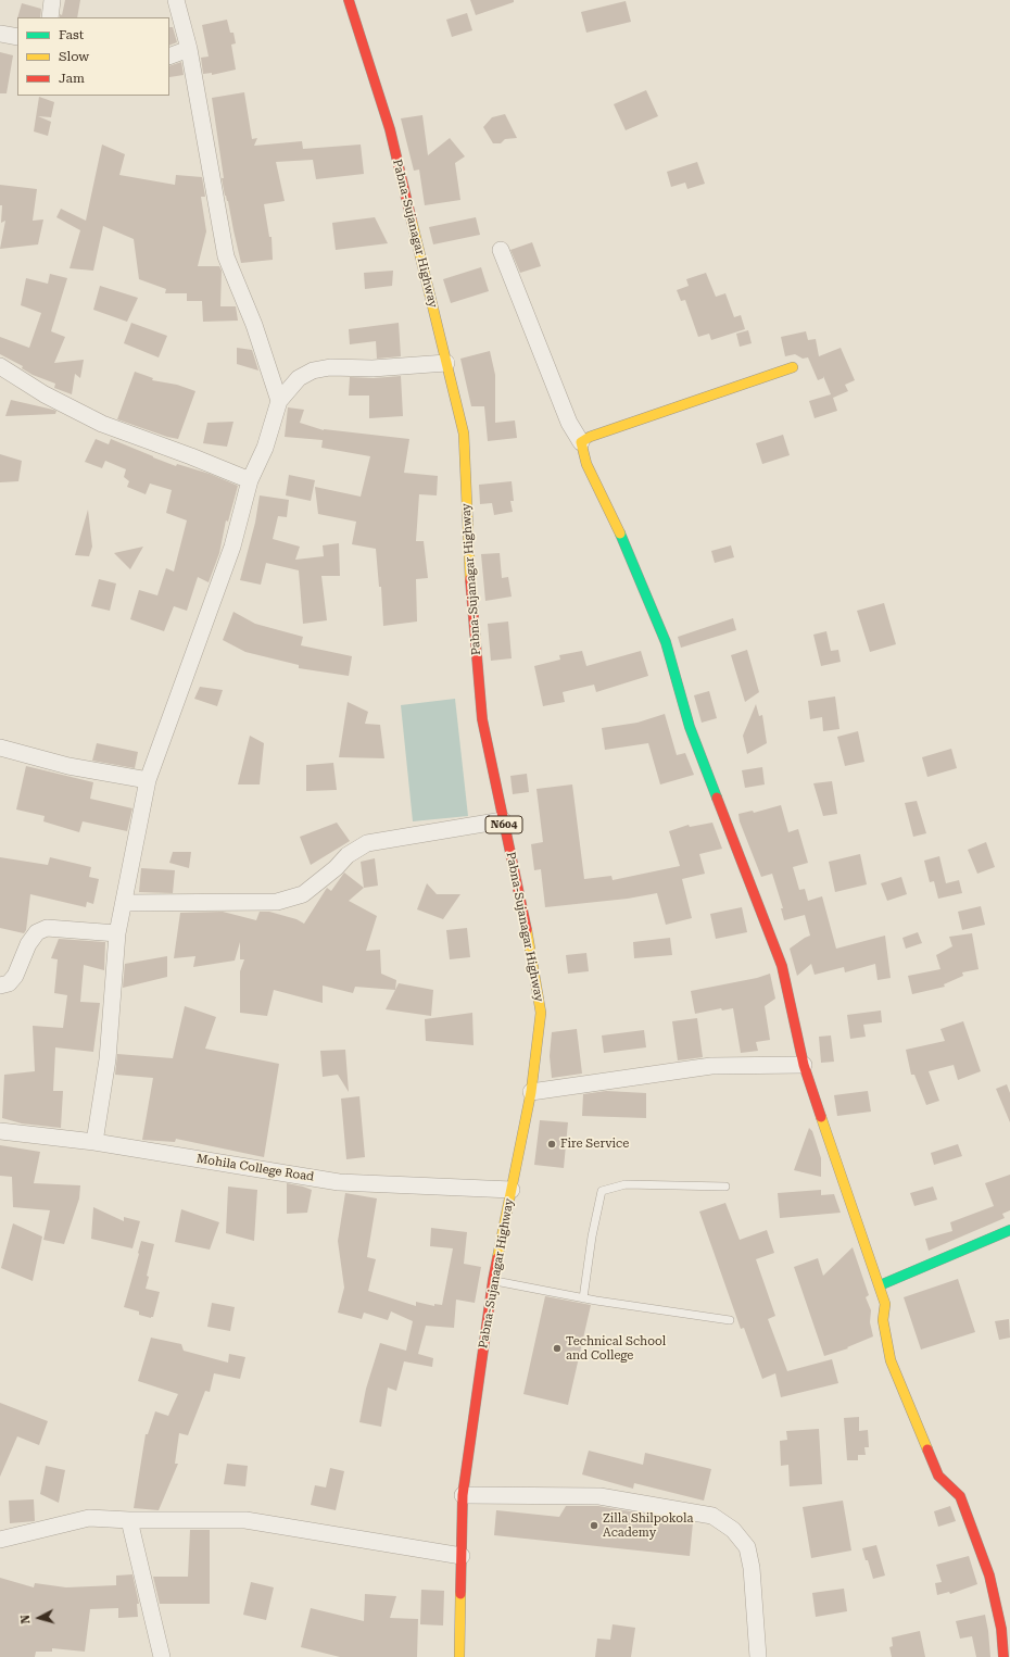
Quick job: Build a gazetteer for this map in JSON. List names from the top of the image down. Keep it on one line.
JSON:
{"streets":{"main road":["Pabna-Sujanagar Highway","N604"],"street":["Mohila College Road"]},"crossings":[["Pabna-Sujanagar Highway","Mohila College Road"]],"places":["Fire Service","Technical School and College","Zilla Shilpokola Academy"],"legend":["Fast","Slow","Jam"],"north":"left"}
